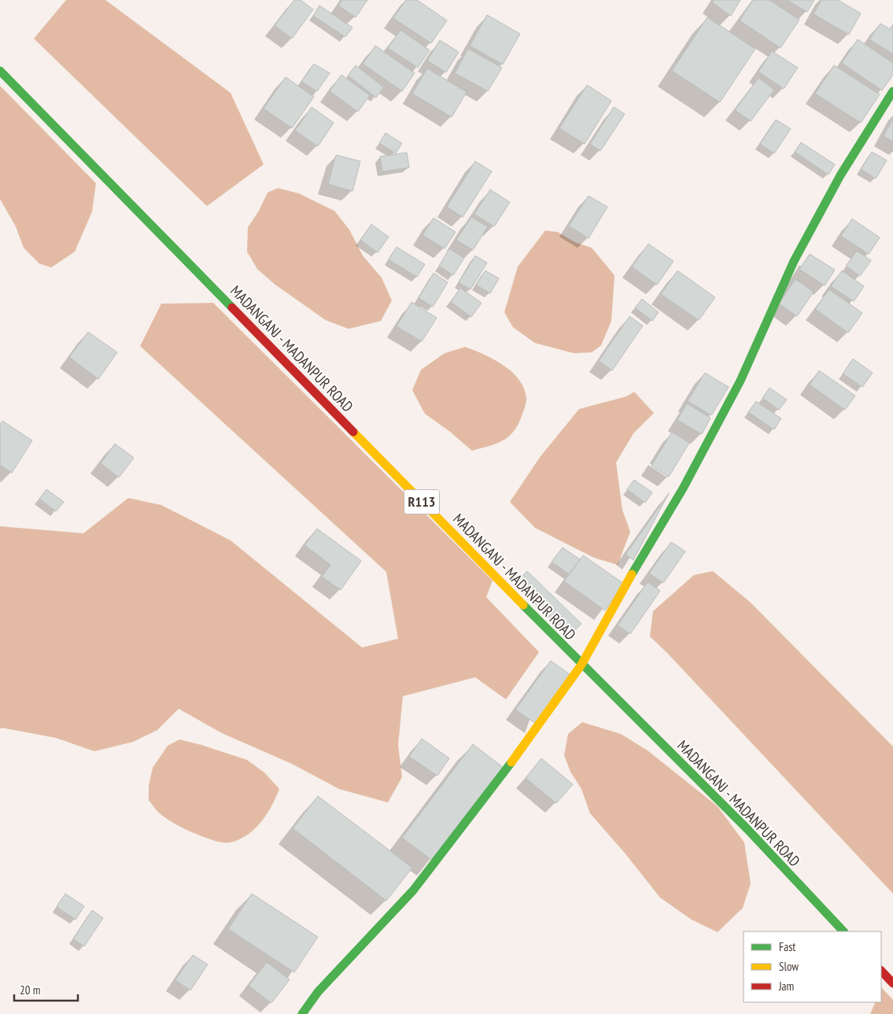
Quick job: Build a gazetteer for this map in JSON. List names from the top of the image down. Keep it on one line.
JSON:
{"streets":{"main road":["MADANGANJ - MADANPUR ROAD","R113"]},"legend":["Fast","Slow","Jam"],"scale_bar":"20 m"}
